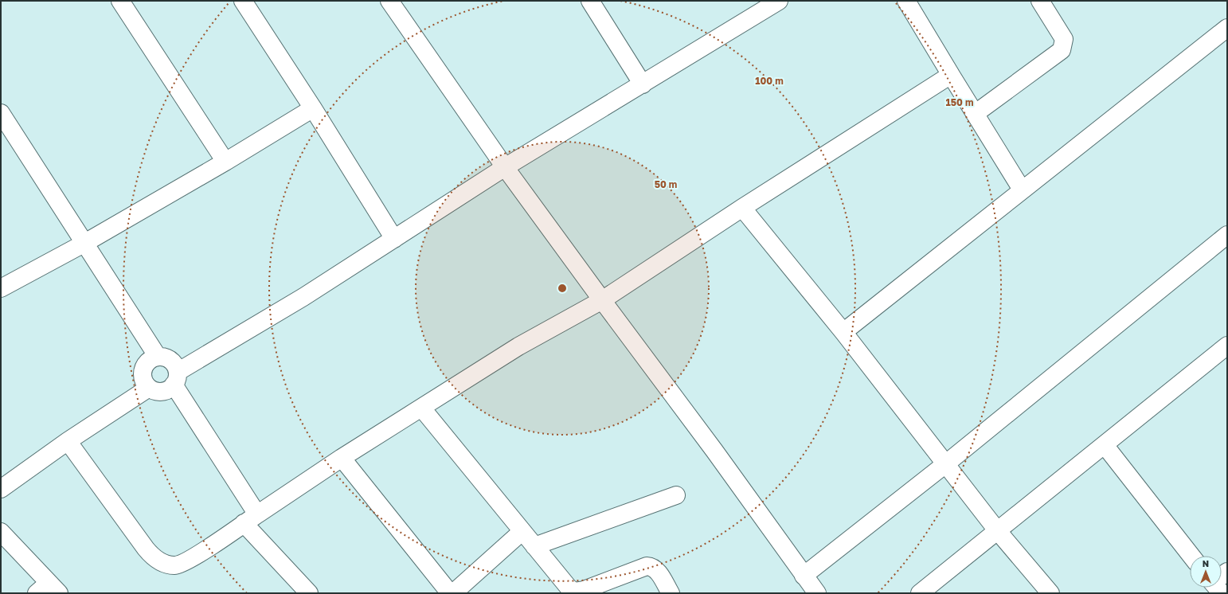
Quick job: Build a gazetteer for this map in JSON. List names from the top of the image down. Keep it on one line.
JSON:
{"north":"top","rings":["100 m","150 m","50 m"]}
